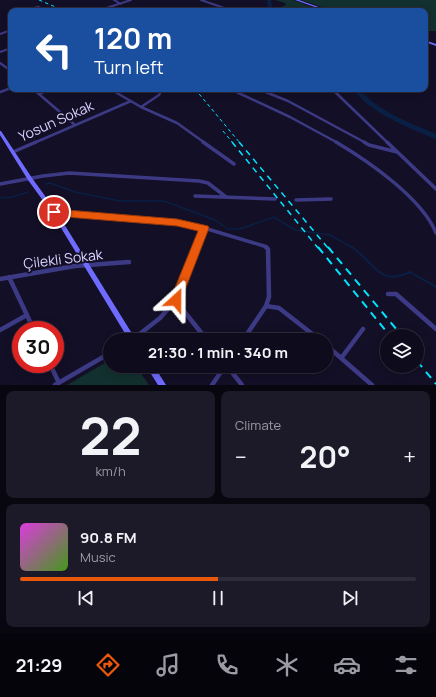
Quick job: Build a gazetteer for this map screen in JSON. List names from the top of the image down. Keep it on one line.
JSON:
{"streets":{"street":["Yosun Sokak","Çilekli Sokak"]},"page":{"turn":["120 m","Turn left"],"limit":"30","trip":"21:30 · 1 min · 340 m","tile":[["22","km/h"],"Climate"],"heat":["−","20°","+"],"song":["90.8 FM","Music"],"tabs":"21:29"}}
